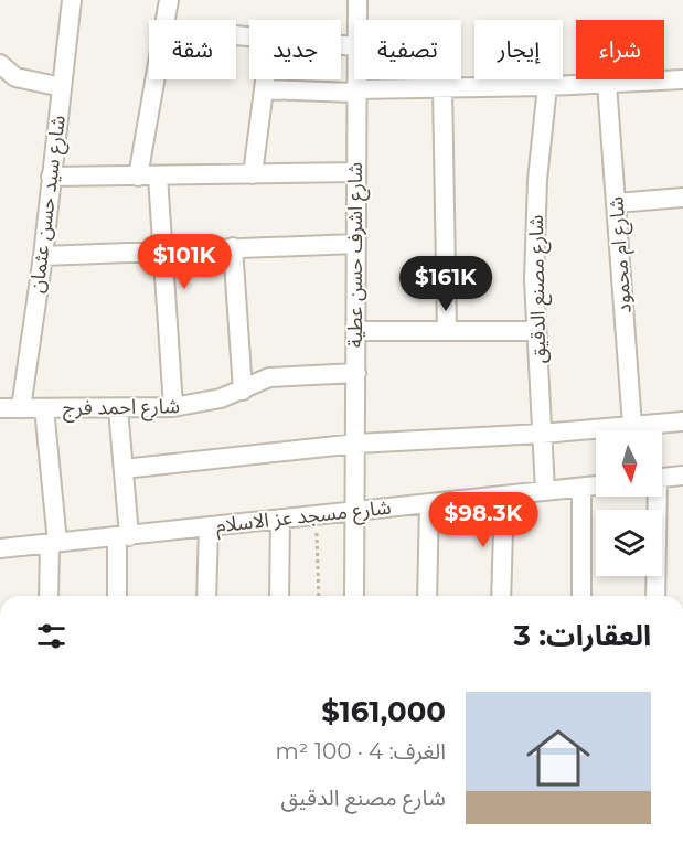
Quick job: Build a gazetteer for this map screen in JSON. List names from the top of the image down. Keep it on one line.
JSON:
{"streets":{"street":["شارع سيد حسن عثمان","شارع اشرف حسن عطية","شارع ام محمود","شارع مصنع الدقيق","شارع احمد فرج","شارع مسجد عز الاسلام"]},"crossings":[["شارع سيد حسن عثمان","شارع احمد فرج"],["شارع اشرف حسن عطية","شارع احمد فرج"],["شارع اشرف حسن عطية","شارع مسجد عز الاسلام"],["شارع مصنع الدقيق","شارع مسجد عز الاسلام"]],"north":"bottom","page":{"chip":["شراء","إيجار","تصفية","جديد","شقة"],"price":["$101K","$161K","$98.3K"],"heading":"العقارات: 3","list":[{"name":"$161,000","note":"الغرف: 4 · 100 m² · شارع مصنع الدقيق"}]}}
